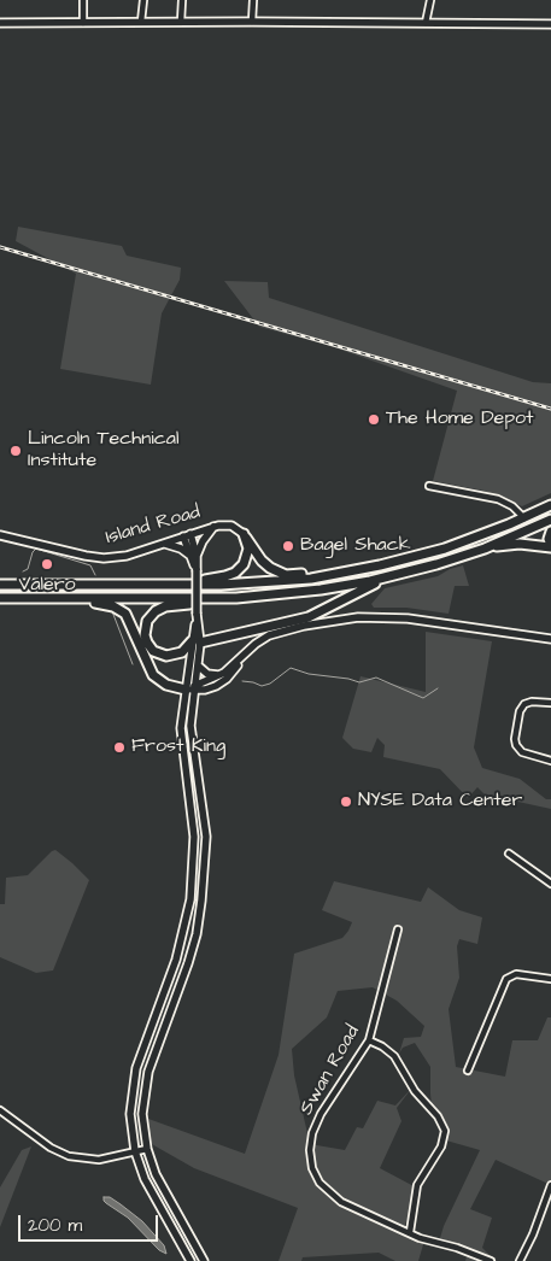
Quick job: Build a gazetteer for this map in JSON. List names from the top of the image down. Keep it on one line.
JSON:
{"streets":{"main road":["Island Road"],"street":["Swan Road"]},"places":["The Home Depot","Lincoln Technical Institute","Bagel Shack","Valero","Frost King","NYSE Data Center"],"scale_bar":"200 m"}
